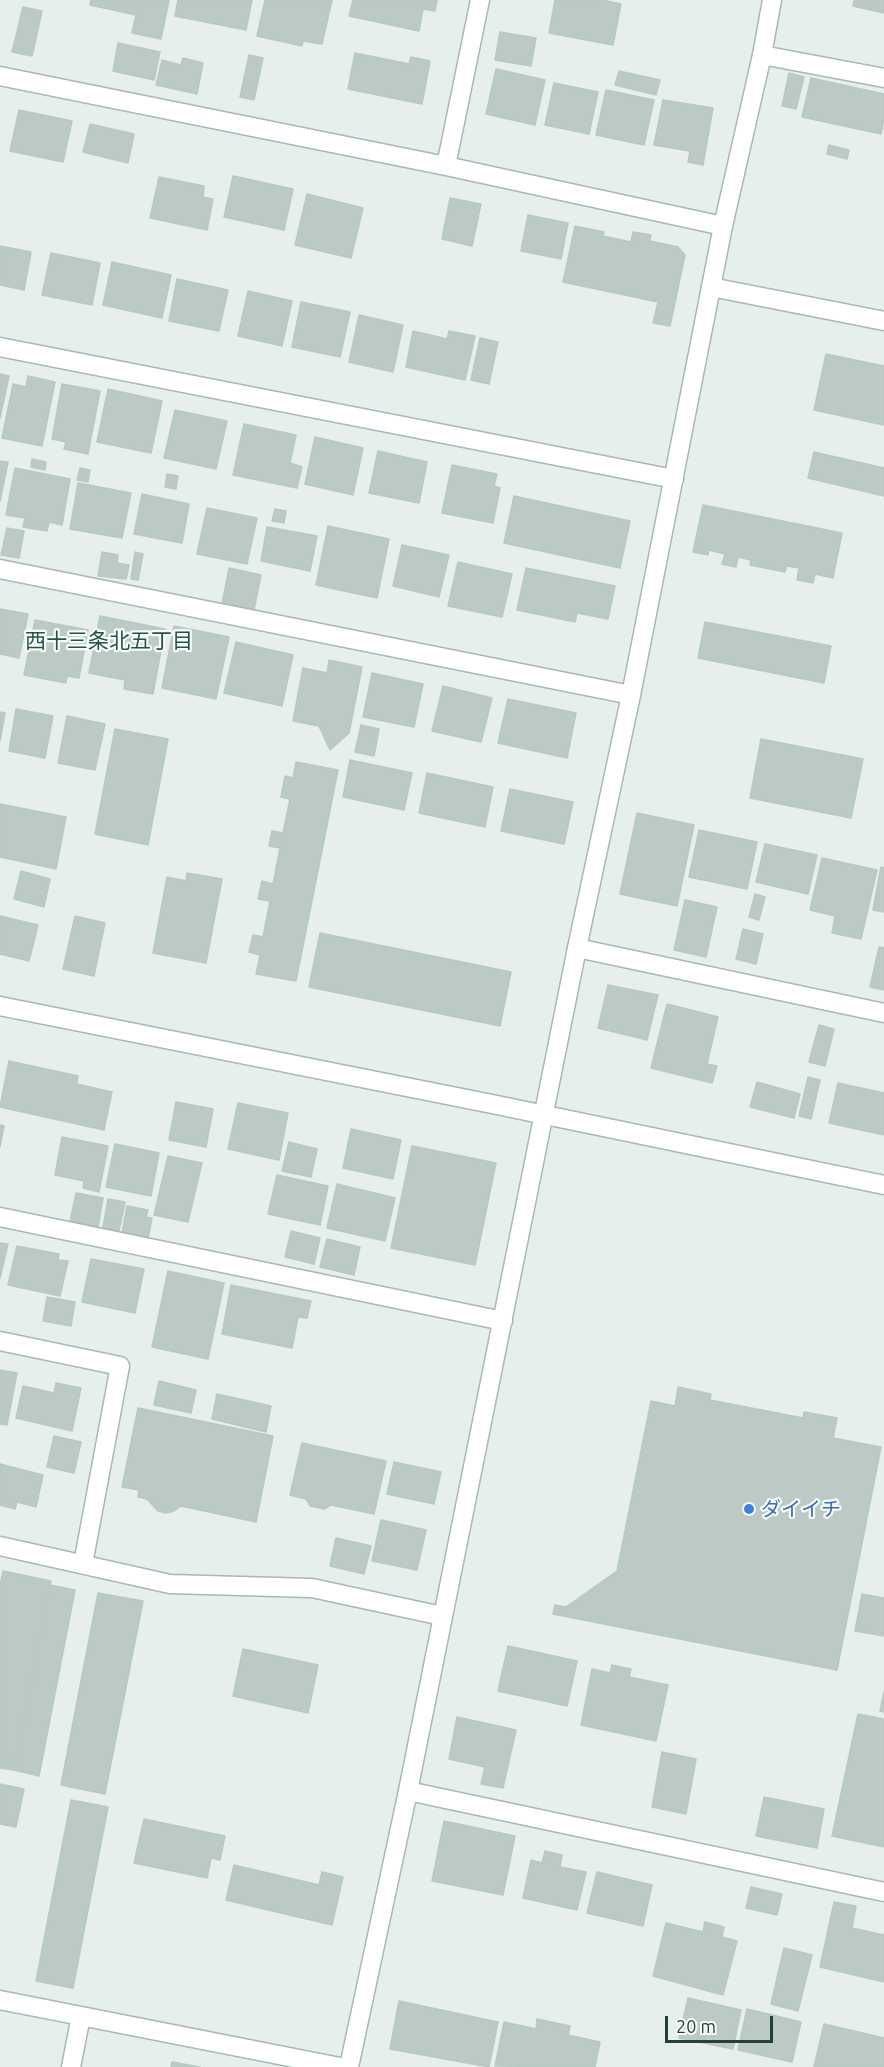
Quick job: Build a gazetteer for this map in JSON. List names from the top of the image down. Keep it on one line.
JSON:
{"districts":["西十三条北五丁目"],"places":["ダイイチ"],"scale_bar":"20 m"}
